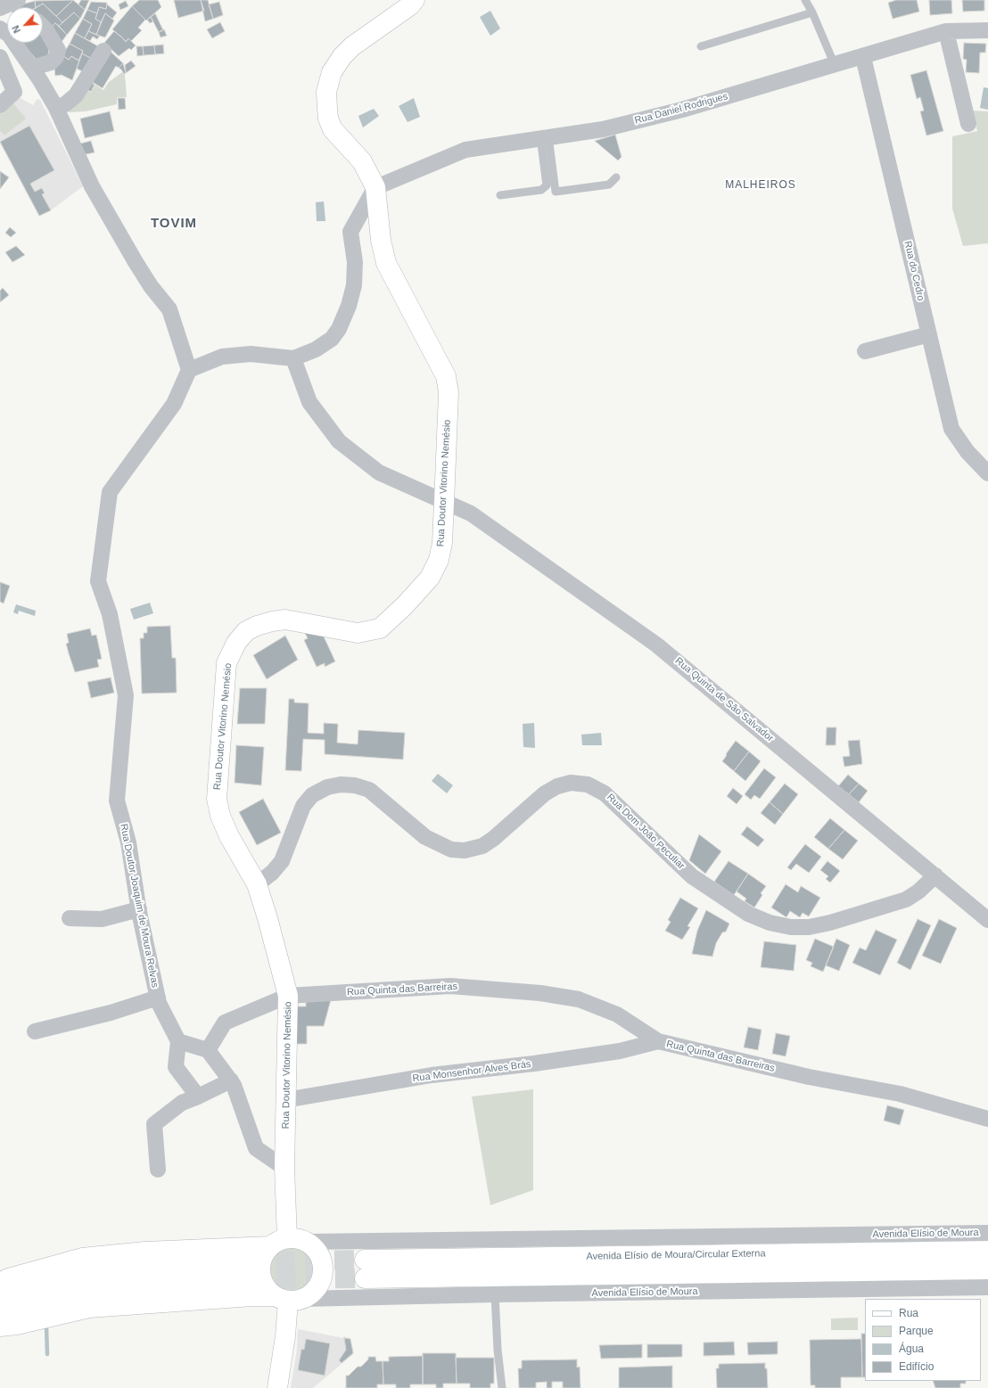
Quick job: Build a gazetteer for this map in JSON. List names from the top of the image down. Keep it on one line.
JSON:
{"streets":{"main road":["Rua Doutor Vitorino Nemésio","Avenida Elísio de Moura/Circular Externa"],"street":["Rua Daniel Rodrigues","Rua do Cedro","Rua Quinta de São Salvador","Rua Dom João Peculiar","Rua Doutor Joaquim de Moura Relvas","Rua Quinta das Barreiras","Rua Monsenhor Alves Brás","Avenida Elísio de Moura"]},"crossings":[["Rua Daniel Rodrigues","Rua do Cedro"],["Rua Daniel Rodrigues","Rua Doutor Vitorino Nemésio"],["Rua Doutor Vitorino Nemésio","Rua Quinta de São Salvador"],["Rua Doutor Vitorino Nemésio","Rua Dom João Peculiar"],["Rua Doutor Vitorino Nemésio","Rua Quinta das Barreiras"],["Rua Doutor Vitorino Nemésio","Rua Monsenhor Alves Brás"],["Rua Doutor Vitorino Nemésio","Avenida Elísio de Moura"],["Rua Quinta de São Salvador","Rua Dom João Peculiar"],["Rua Quinta das Barreiras","Rua Monsenhor Alves Brás"]],"districts":["MALHEIROS","TOVIM"],"legend":["Rua","Parque","Água","Edifício"],"north":"bottom left"}
